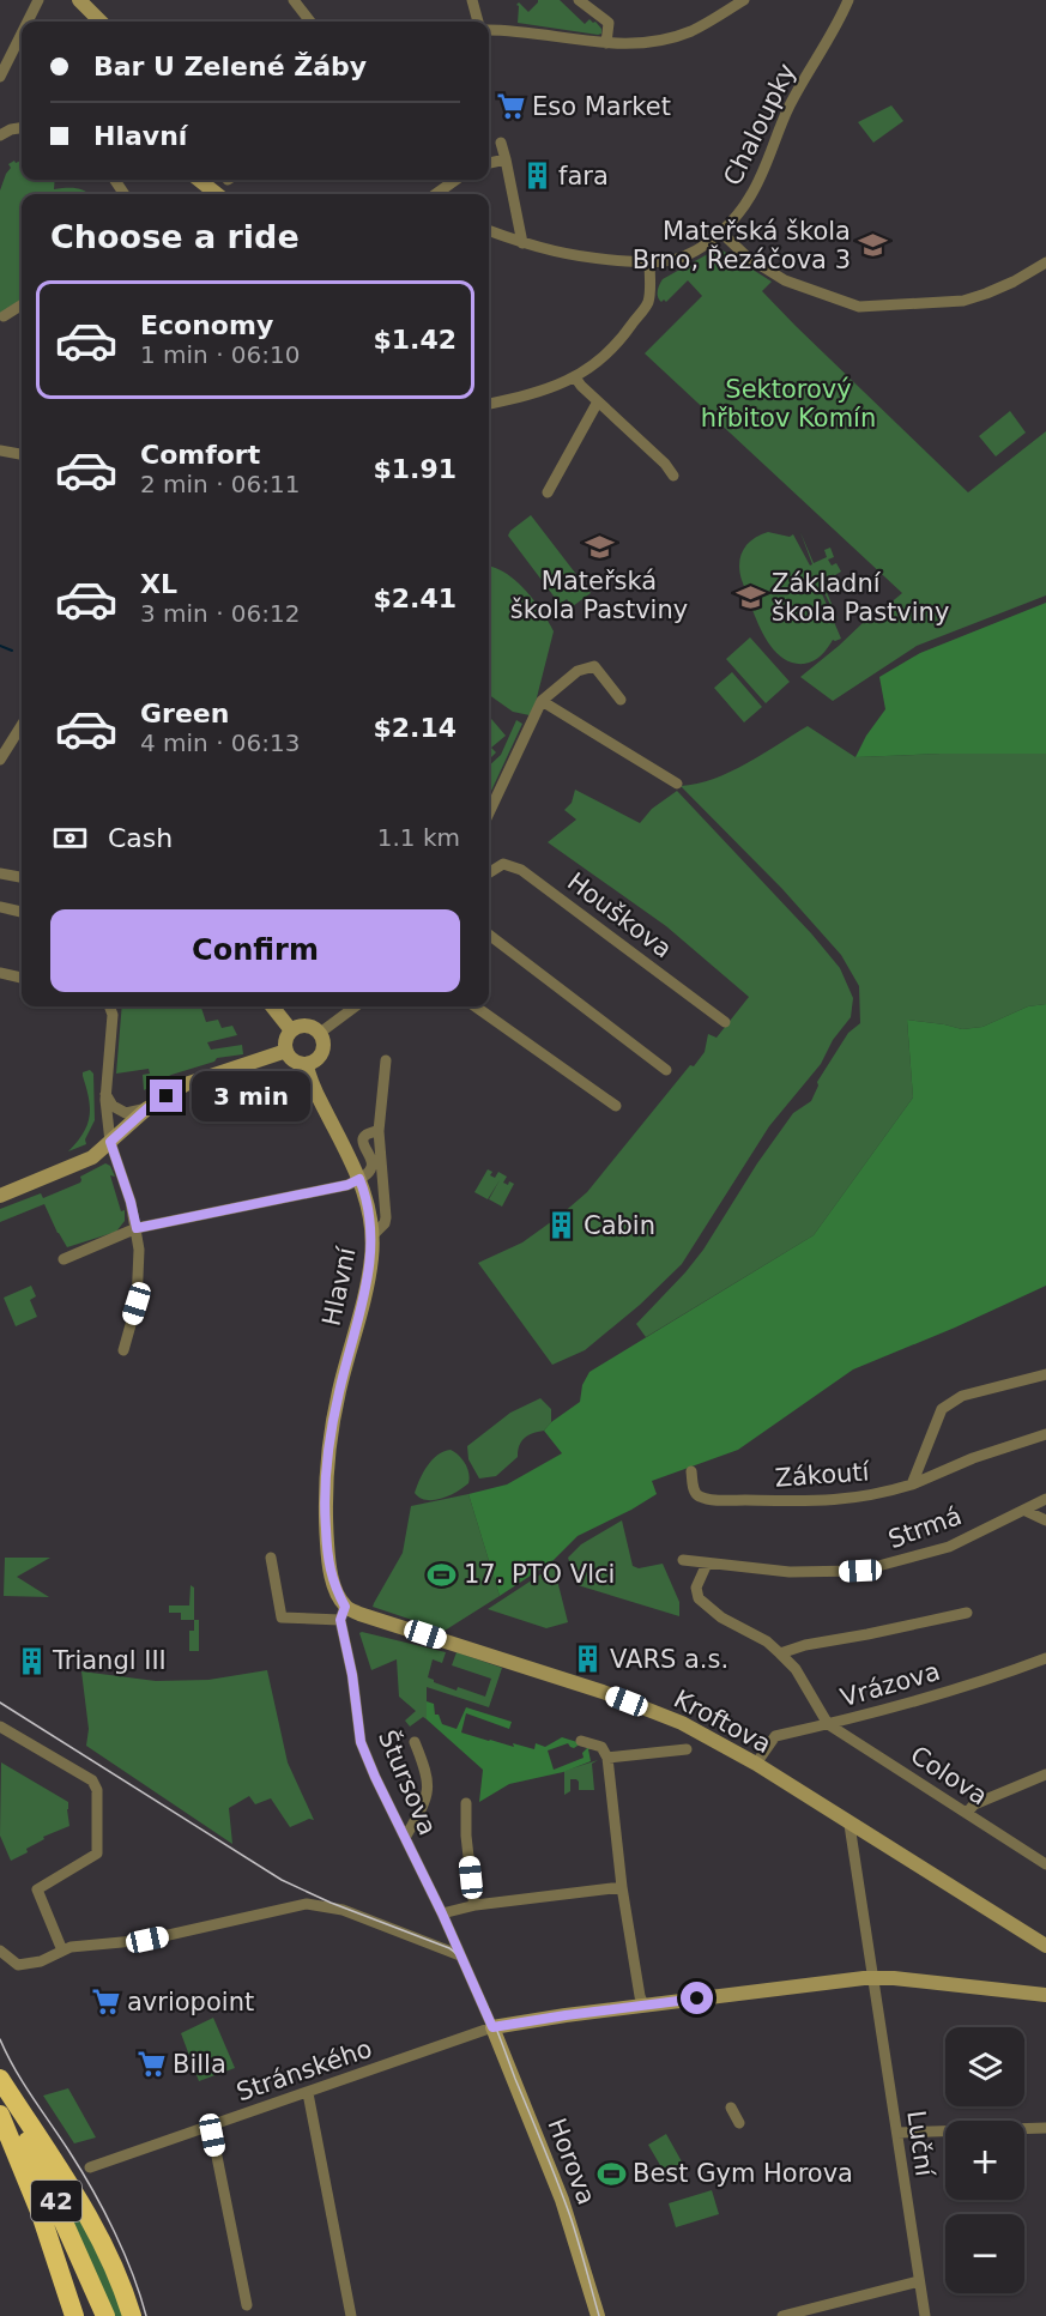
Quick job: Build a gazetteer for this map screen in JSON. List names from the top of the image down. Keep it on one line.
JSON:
{"streets":{"highway":["42"],"street":["Chaloupky","Houškova","Hlavní","Zákoutí","Strmá","Vrázova","Kroftova","Colova","Štursova","Stránského","Luční","Horova"]},"crossings":[["Hlavní","Štursova"],["Vrázova","Kroftova"],["Vrázova","Colova"],["Kroftova","Štursova"],["Kroftova","Luční"],["Štursova","Stránského"],["Štursova","Horova"],["Stránského","Horova"]],"parks":["Sektorový hřbitov Komín"],"places":{"supermarket":["Eso Market","avriopoint","Billa"],"building":["fara","Cabin","VARS a.s.","Triangl III"],"school or university":["Mateřská škola Brno, Řezáčova 3","Mateřská škola Pastviny","Základní škola Pastviny"],"sports":["17. PTO Vlci","Best Gym Horova"]},"page":{"banner":["Bar U Zelené Žáby","Hlavní"],"heading":"Choose a ride","list":[{"name":"Economy","note":"1 min · 06:10","value":"$1.42"},{"name":"Comfort","note":"2 min · 06:11","value":"$1.91"},{"name":"XL","note":"3 min · 06:12","value":"$2.41"},{"name":"Green","note":"4 min · 06:13","value":"$2.14"}],"pay":["Cash","1.1 km"],"buttons":"Confirm","bubble":"3 min","map_buttons":["+","−"]}}
